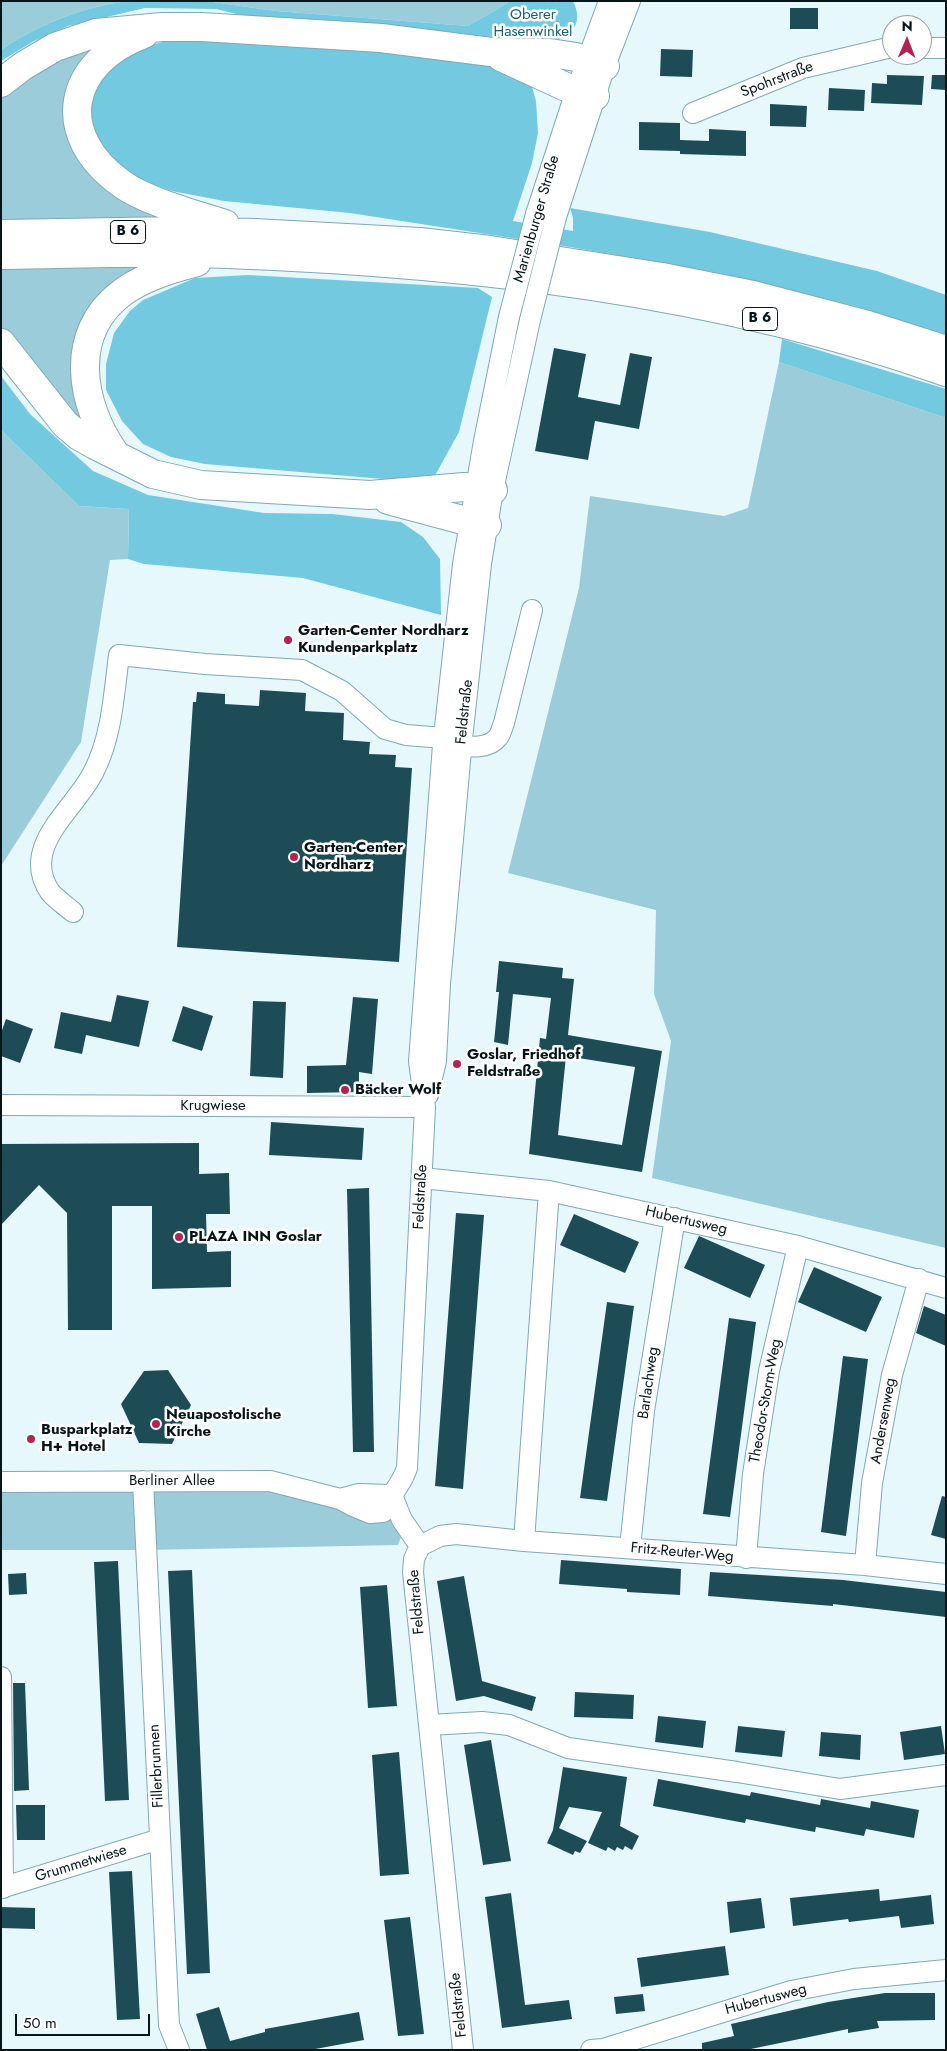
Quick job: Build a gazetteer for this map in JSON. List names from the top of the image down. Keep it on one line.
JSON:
{"streets":{"highway":["B 6"],"street":["Spohrstraße","Marienburger Straße","Feldstraße","Krugwiese","Hubertusweg","Barlachweg","Theodor-Storm-Weg","Andersenweg","Berliner Allee","Fritz-Reuter-Weg","Fillerbrunnen","Grummetwiese"]},"crossings":[["Marienburger Straße","Feldstraße"],["Feldstraße","Krugwiese"],["Feldstraße","Hubertusweg"],["Feldstraße","Berliner Allee"],["Feldstraße","Fritz-Reuter-Weg"],["Hubertusweg","Barlachweg"],["Hubertusweg","Theodor-Storm-Weg"],["Hubertusweg","Andersenweg"],["Barlachweg","Fritz-Reuter-Weg"],["Theodor-Storm-Weg","Fritz-Reuter-Weg"],["Andersenweg","Fritz-Reuter-Weg"],["Berliner Allee","Fillerbrunnen"],["Fillerbrunnen","Grummetwiese"]],"parks":["Oberer Hasenwinkel"],"places":["Garten-Center Nordharz Kundenparkplatz","Garten-Center Nordharz","Goslar, Friedhof Feldstraße","Bäcker Wolf","PLAZA INN Goslar","Neuapostolische Kirche","Busparkplatz H+ Hotel"],"scale_bar":"50 m","north":"top"}
